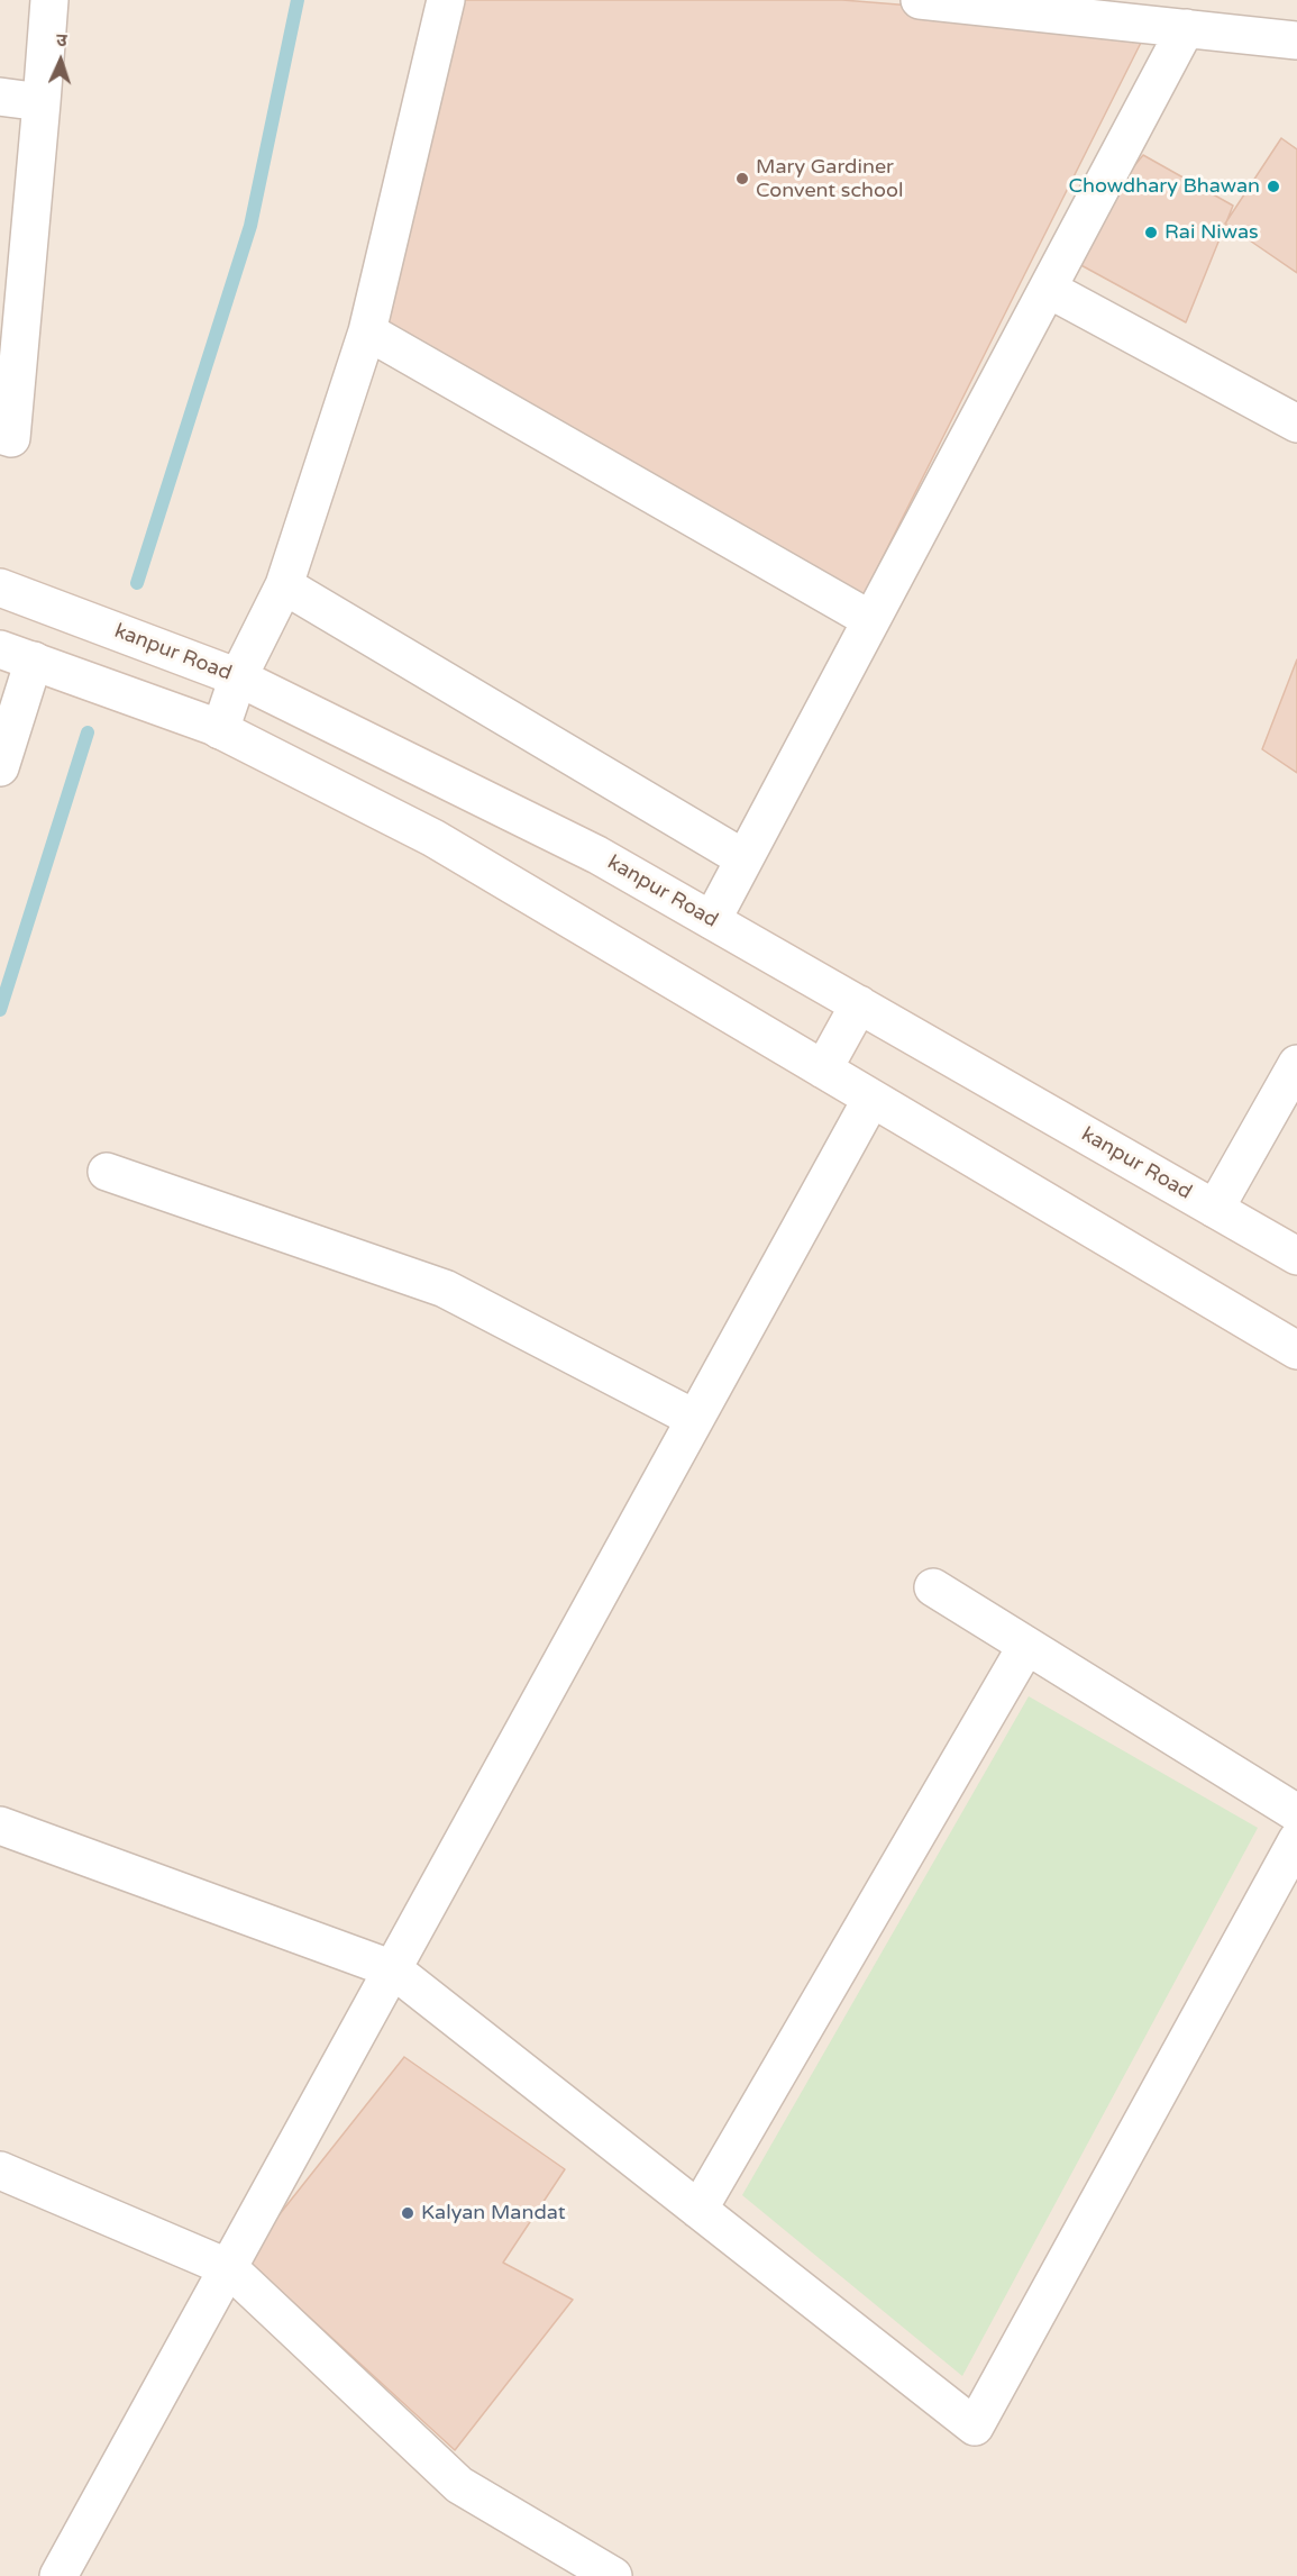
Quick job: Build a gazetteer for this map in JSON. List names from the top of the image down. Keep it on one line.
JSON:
{"streets":{"street":["kanpur Road"]},"places":["Mary Gardiner Convent school","Chowdhary Bhawan","Rai Niwas","Kalyan Mandat"],"north":"top"}
